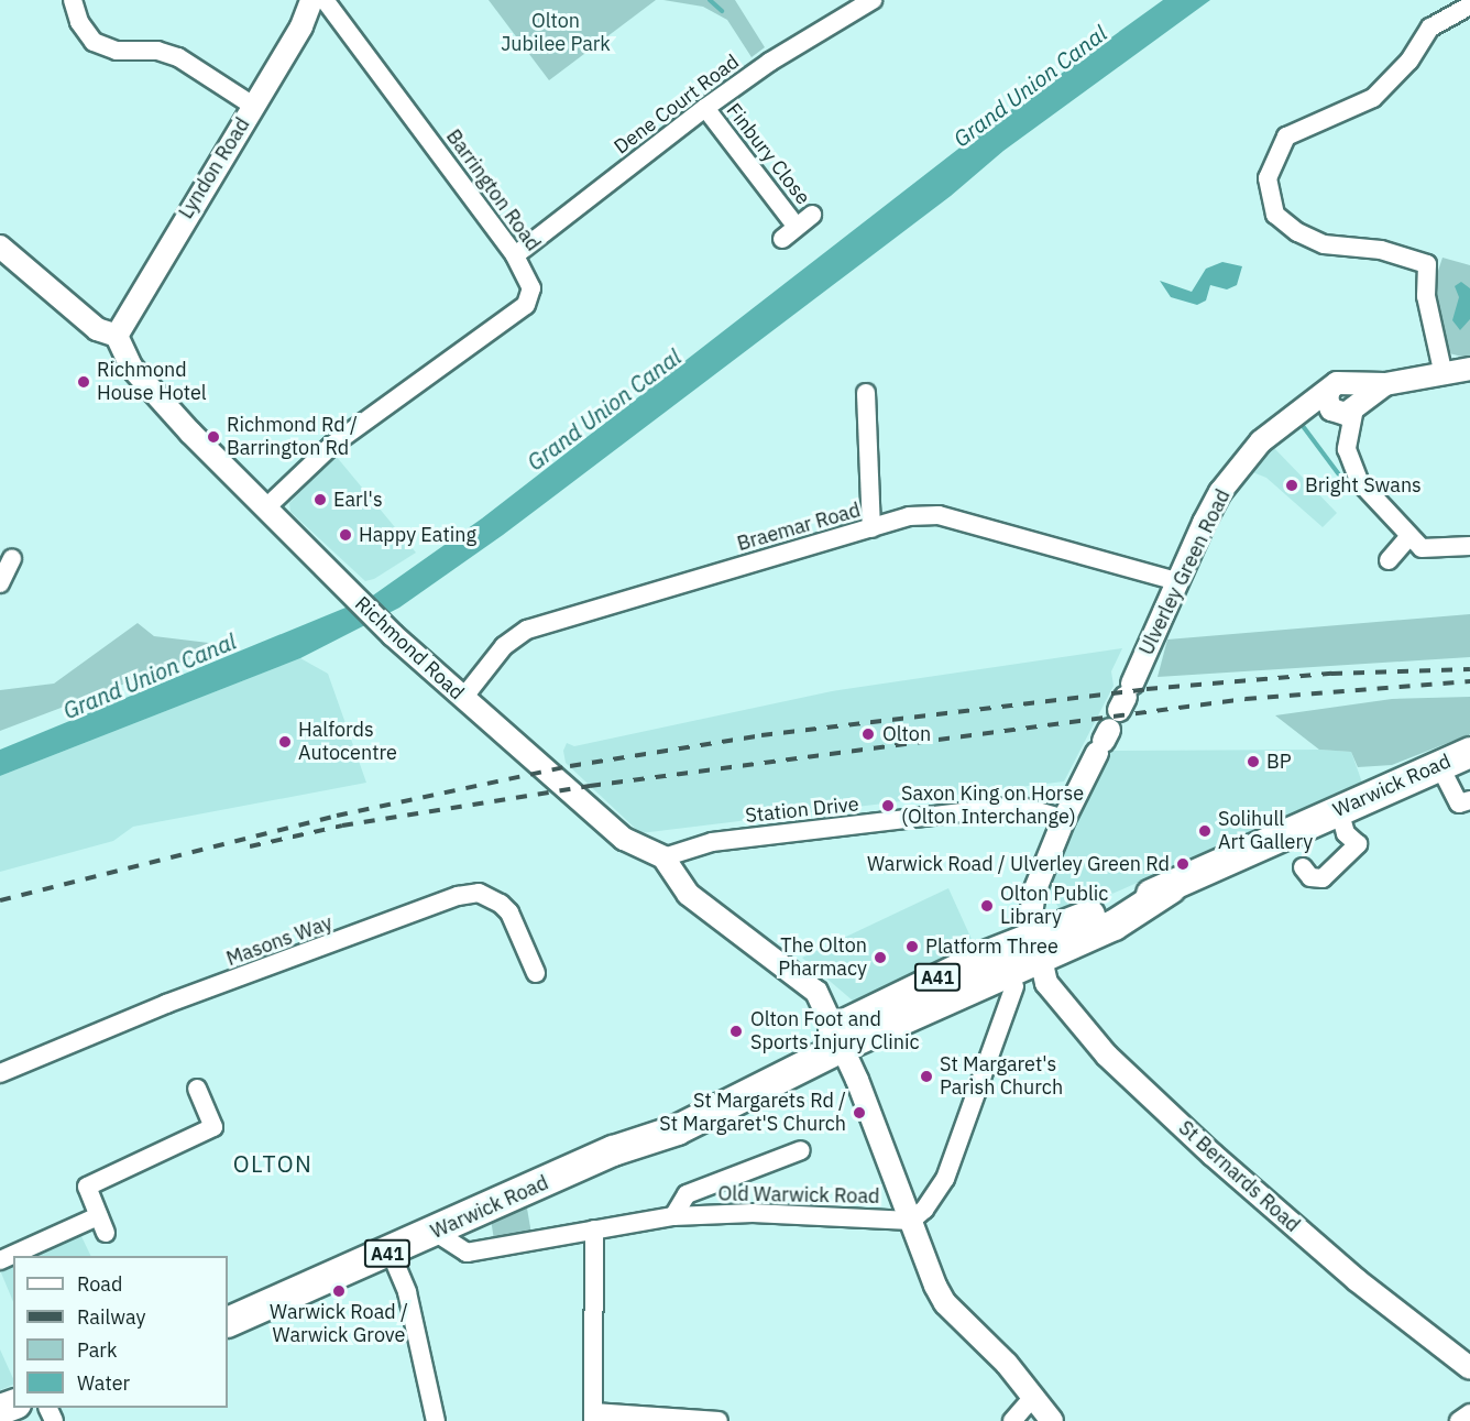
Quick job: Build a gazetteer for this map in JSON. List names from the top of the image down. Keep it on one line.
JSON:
{"streets":{"highway":["Warwick Road","A41"],"street":["Dene Court Road","Finbury Close","Lyndon Road","Barrington Road","Braemar Road","Ulverley Green Road","Richmond Road","Station Drive","Masons Way","St Bernards Road","Old Warwick Road"]},"crossings":[["Dene Court Road","Finbury Close"],["Dene Court Road","Barrington Road"],["Lyndon Road","Richmond Road"],["Barrington Road","Richmond Road"],["Braemar Road","Ulverley Green Road"],["Braemar Road","Richmond Road"],["Richmond Road","Station Drive"],["Warwick Road","St Bernards Road"],["Warwick Road","Old Warwick Road"]],"districts":["OLTON"],"water":["Grand Union Canal"],"parks":["Olton Jubilee Park"],"places":["Richmond House Hotel","Richmond Rd / Barrington Rd","Bright Swans","Earl's","Happy Eating","Olton","Halfords Autocentre","BP","Saxon King on Horse (Olton Interchange)","Solihull Art Gallery","Warwick Road / Ulverley Green Rd","Olton Public Library","Platform Three","The Olton Pharmacy","Olton Foot and Sports Injury Clinic","St Margaret's Parish Church","St Margarets Rd / St Margaret'S Church","Warwick Road / Warwick Grove"],"legend":["Road","Railway","Park","Water"]}
